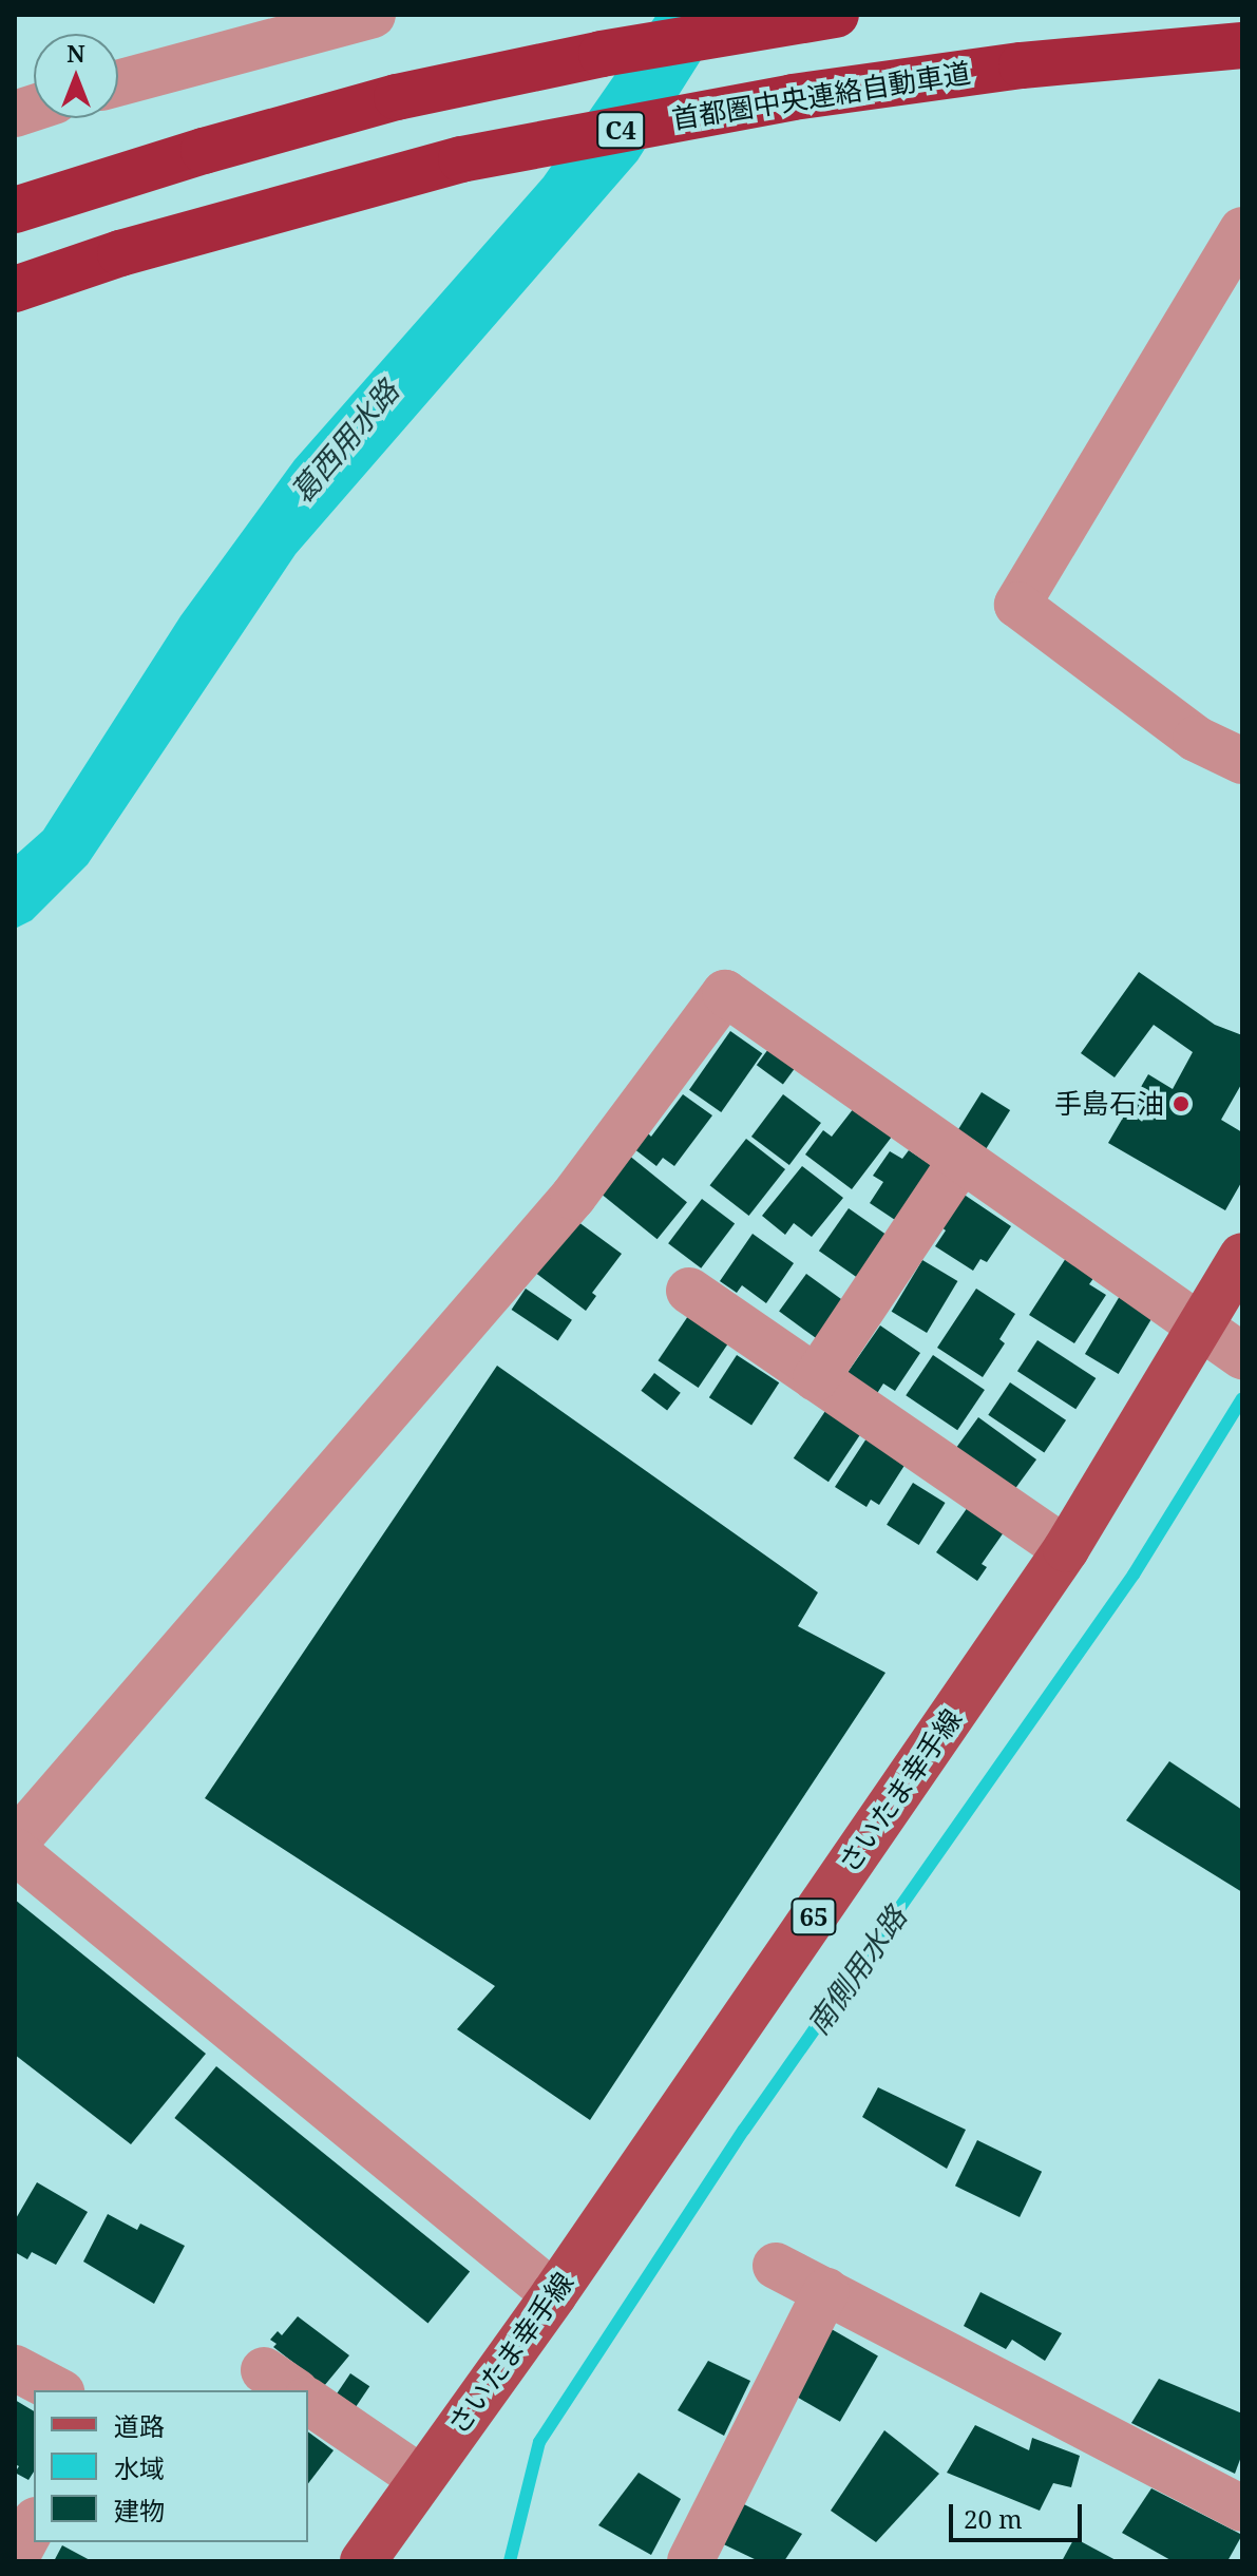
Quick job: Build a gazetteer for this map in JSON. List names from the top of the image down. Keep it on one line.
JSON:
{"streets":{"highway":["首都圏中央連絡自動車道","C4"],"main road":["さいたま幸手線","65"]},"water":["葛西用水路","南側用水路"],"places":["手島石油"],"legend":["道路","水域","建物"],"scale_bar":"20 m","north":"top"}
